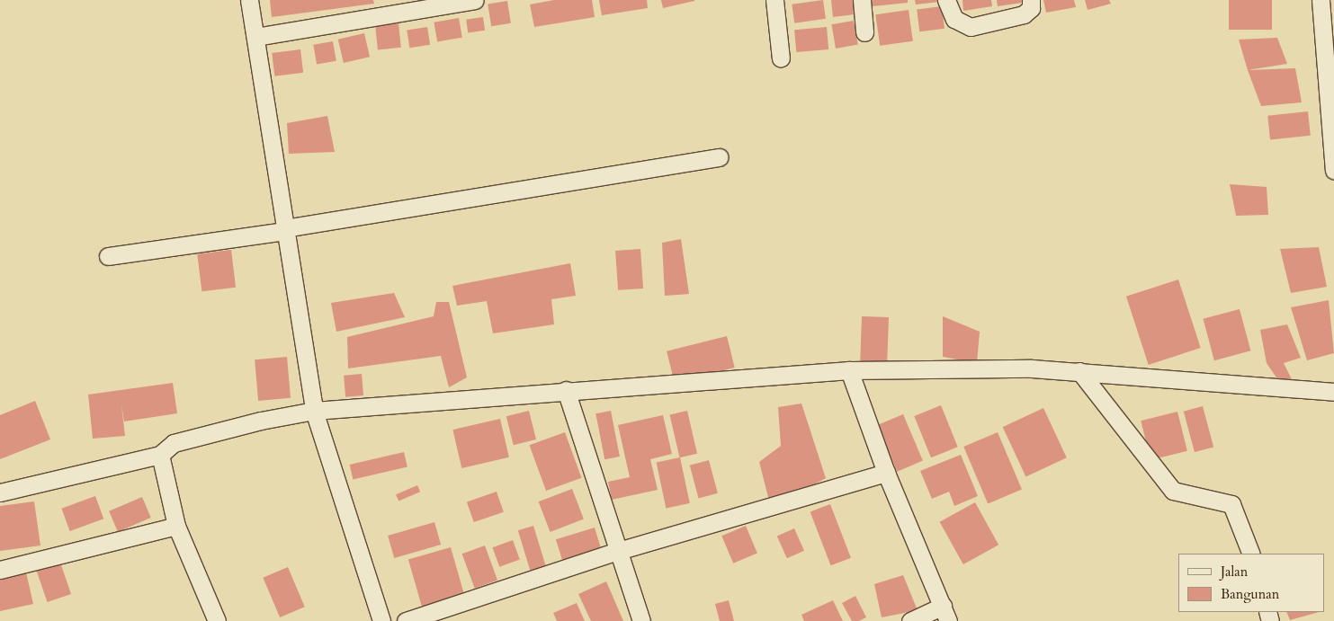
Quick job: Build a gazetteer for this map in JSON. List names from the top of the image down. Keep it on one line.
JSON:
{"legend":["Jalan","Bangunan"]}
